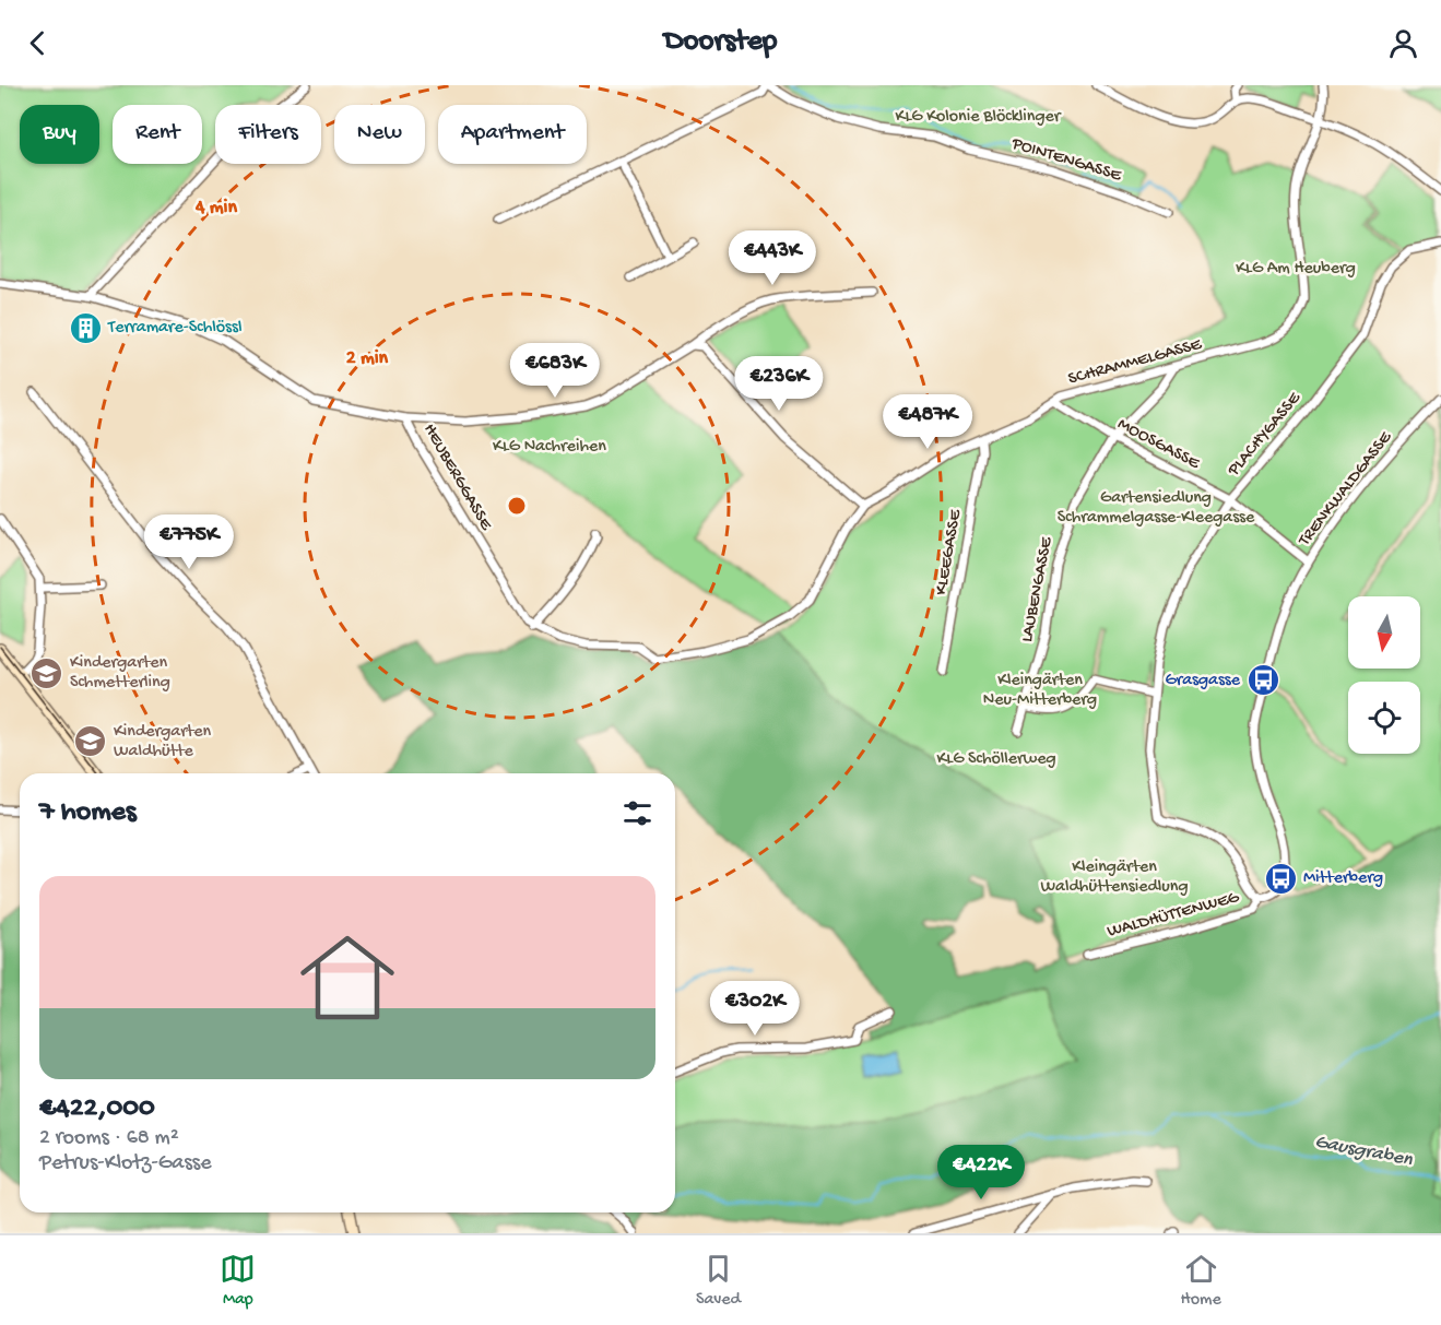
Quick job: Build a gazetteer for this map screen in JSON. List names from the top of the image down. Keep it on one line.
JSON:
{"streets":{"street":["POINTENGASSE","SCHRAMMELGASSE","PLACHYGASSE","MOOSGASSE","HEUBERGGASSE","TRENKWALDGASSE","KLEEGASSE","LAUBENGASSE","WALDHÜTTENWEG"]},"crossings":[["SCHRAMMELGASSE","MOOSGASSE"],["SCHRAMMELGASSE","HEUBERGGASSE"],["SCHRAMMELGASSE","KLEEGASSE"],["SCHRAMMELGASSE","LAUBENGASSE"],["PLACHYGASSE","MOOSGASSE"],["PLACHYGASSE","TRENKWALDGASSE"],["PLACHYGASSE","WALDHÜTTENWEG"],["MOOSGASSE","TRENKWALDGASSE"],["MOOSGASSE","LAUBENGASSE"],["TRENKWALDGASSE","WALDHÜTTENWEG"]],"water":["Gausgraben"],"parks":["KLG Kolonie Blöcklinger","KLG Am Heuberg","KLG Nachreihen","Gartensiedlung Schrammelgasse-Kleegasse","Kleingärten Neu-Mitterberg","KLG Schöllerweg","Kleingärten Waldhüttensiedlung"],"places":{"building":["Terramare-Schlössl"],"school or university":["Kindergarten Schmetterling","Kindergarten Waldhütte"],"bus stop":["Grasgasse","Mitterberg"]},"north":"bottom","page":{"header":"Doorstep","chip":["Buy","Rent","Filters","New","Apartment"],"price":["€443K","€683K","€236K","€487K","€775K","€302K","€422K"],"heading":"7 homes","list":[{"name":"€422,000","note":"2 rooms · 68 m² · Petrus-Klotz-Gasse"}],"tabs":["Map","Saved","Home"]},"rings":["4 min","2 min"]}
